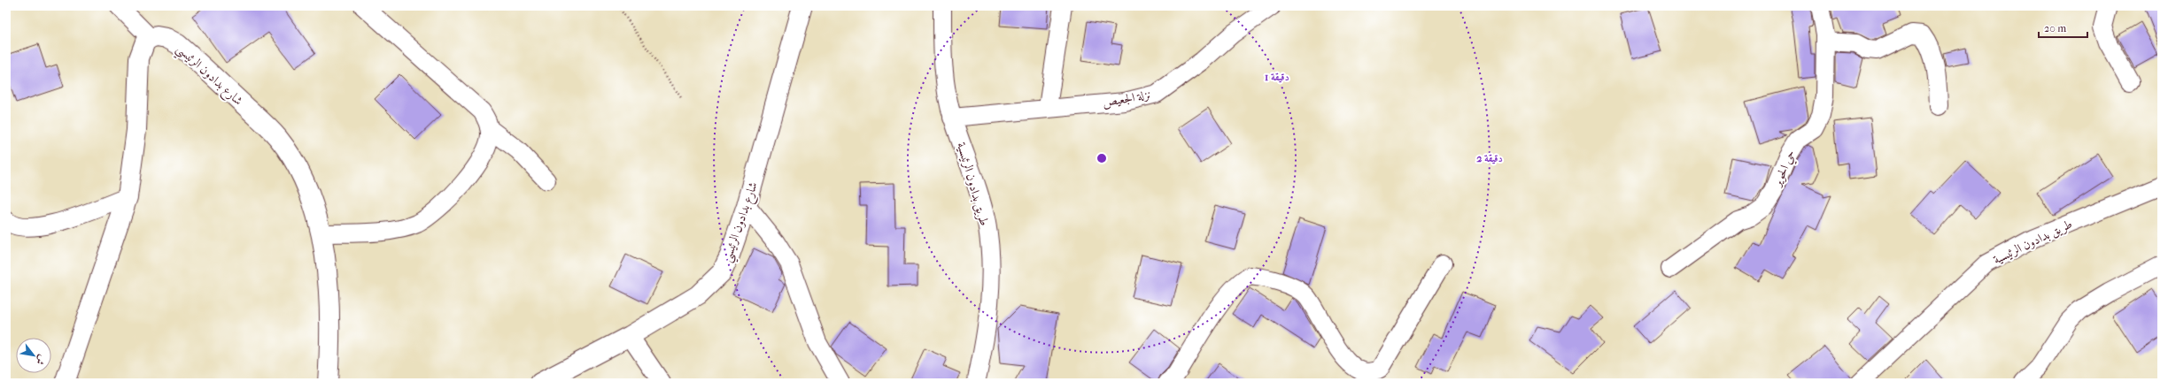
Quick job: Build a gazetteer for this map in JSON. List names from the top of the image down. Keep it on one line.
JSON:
{"streets":{"main road":["شارع بدادون الرئيسي"],"street":["نزلة الجعيص","حي الحوير","طريق بدادون الرئيسية"]},"crossings":[["نزلة الجعيص","طريق بدادون الرئيسية"]],"scale_bar":"20 m","north":"bottom right","rings":["1 دقيقة","2 دقيقة"]}
